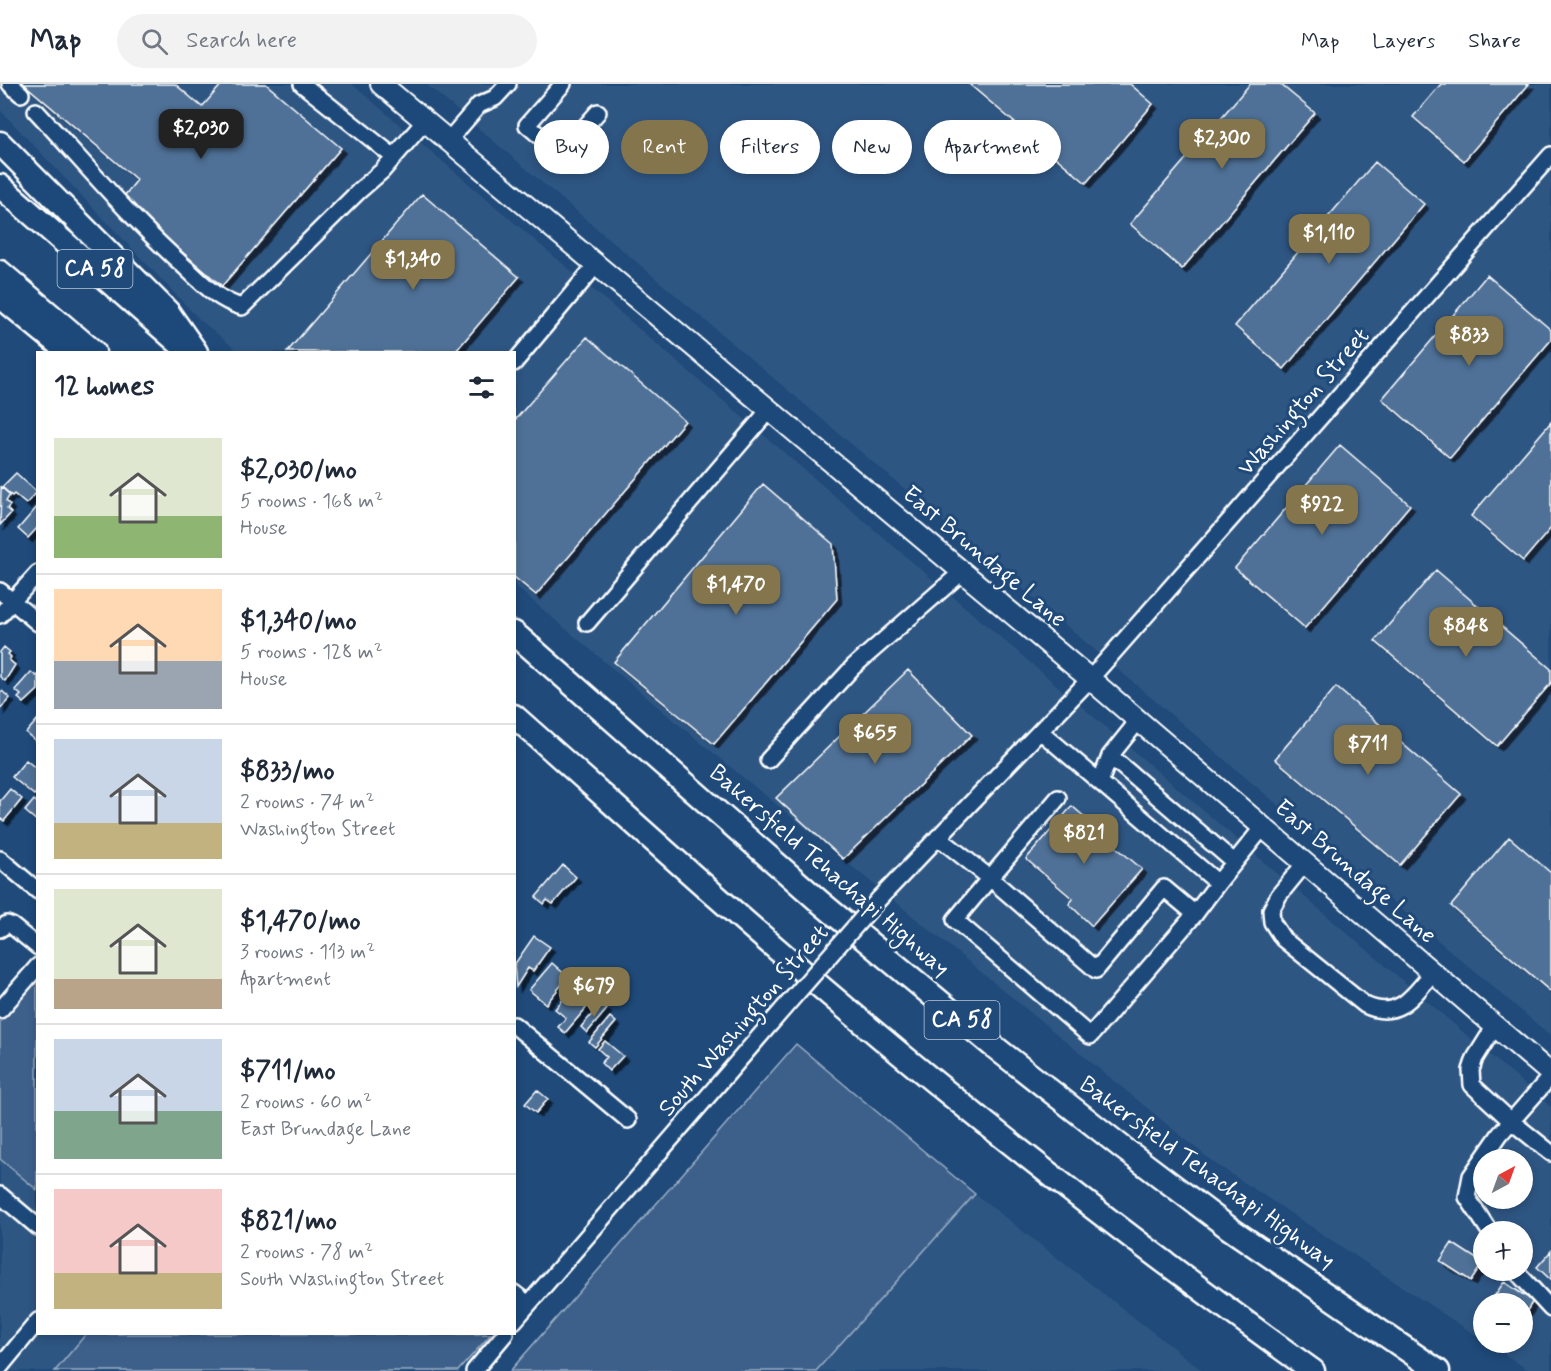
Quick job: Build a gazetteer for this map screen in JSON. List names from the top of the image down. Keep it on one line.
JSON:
{"streets":{"highway":["CA 58","Bakersfield Tehachapi Highway"],"main road":["East Brundage Lane"],"street":["Washington Street","South Washington Street"]},"crossings":[["Washington Street","East Brundage Lane"],["Washington Street","South Washington Street"],["East Brundage Lane","South Washington Street"]],"north":"top right","page":{"header":"Map","search":"Search here","nav":["Map","Layers","Share"],"price":["$2,030","$2,300","$1,110","$1,340","$833","$922","$1,470","$848","$655","$711","$821","$679"],"chip":["Buy","Rent","Filters","New","Apartment"],"heading":"12 homes","list":[{"name":"$2,030/mo","note":"5 rooms · 168 m² · House"},{"name":"$1,340/mo","note":"5 rooms · 128 m² · House"},{"name":"$833/mo","note":"2 rooms · 74 m² · Washington Street"},{"name":"$1,470/mo","note":"3 rooms · 113 m² · Apartment"},{"name":"$711/mo","note":"2 rooms · 60 m² · East Brundage Lane"},{"name":"$821/mo","note":"2 rooms · 78 m² · South Washington Street"}],"map_buttons":["+","−"]}}
